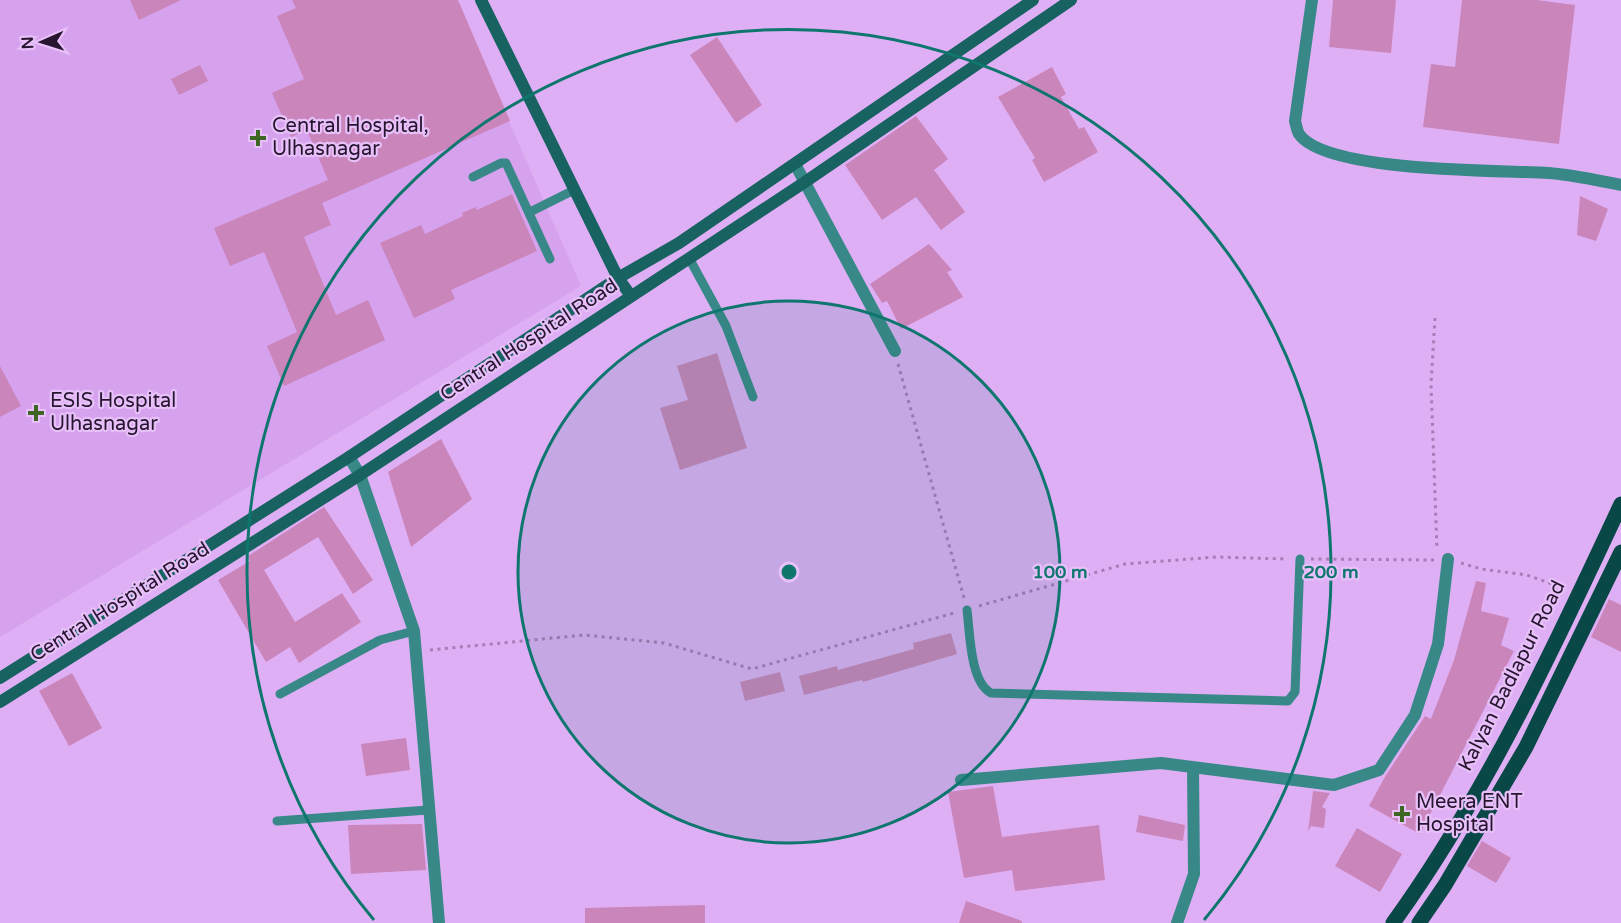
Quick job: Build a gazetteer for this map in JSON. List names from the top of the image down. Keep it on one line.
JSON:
{"streets":{"main road":["Kalyan Badlapur Road"],"street":["Central Hospital Road"]},"places":{"health":["Central Hospital, Ulhasnagar","ESIS Hospital Ulhasnagar","Meera ENT Hospital"]},"north":"left","rings":["100 m","200 m"]}
